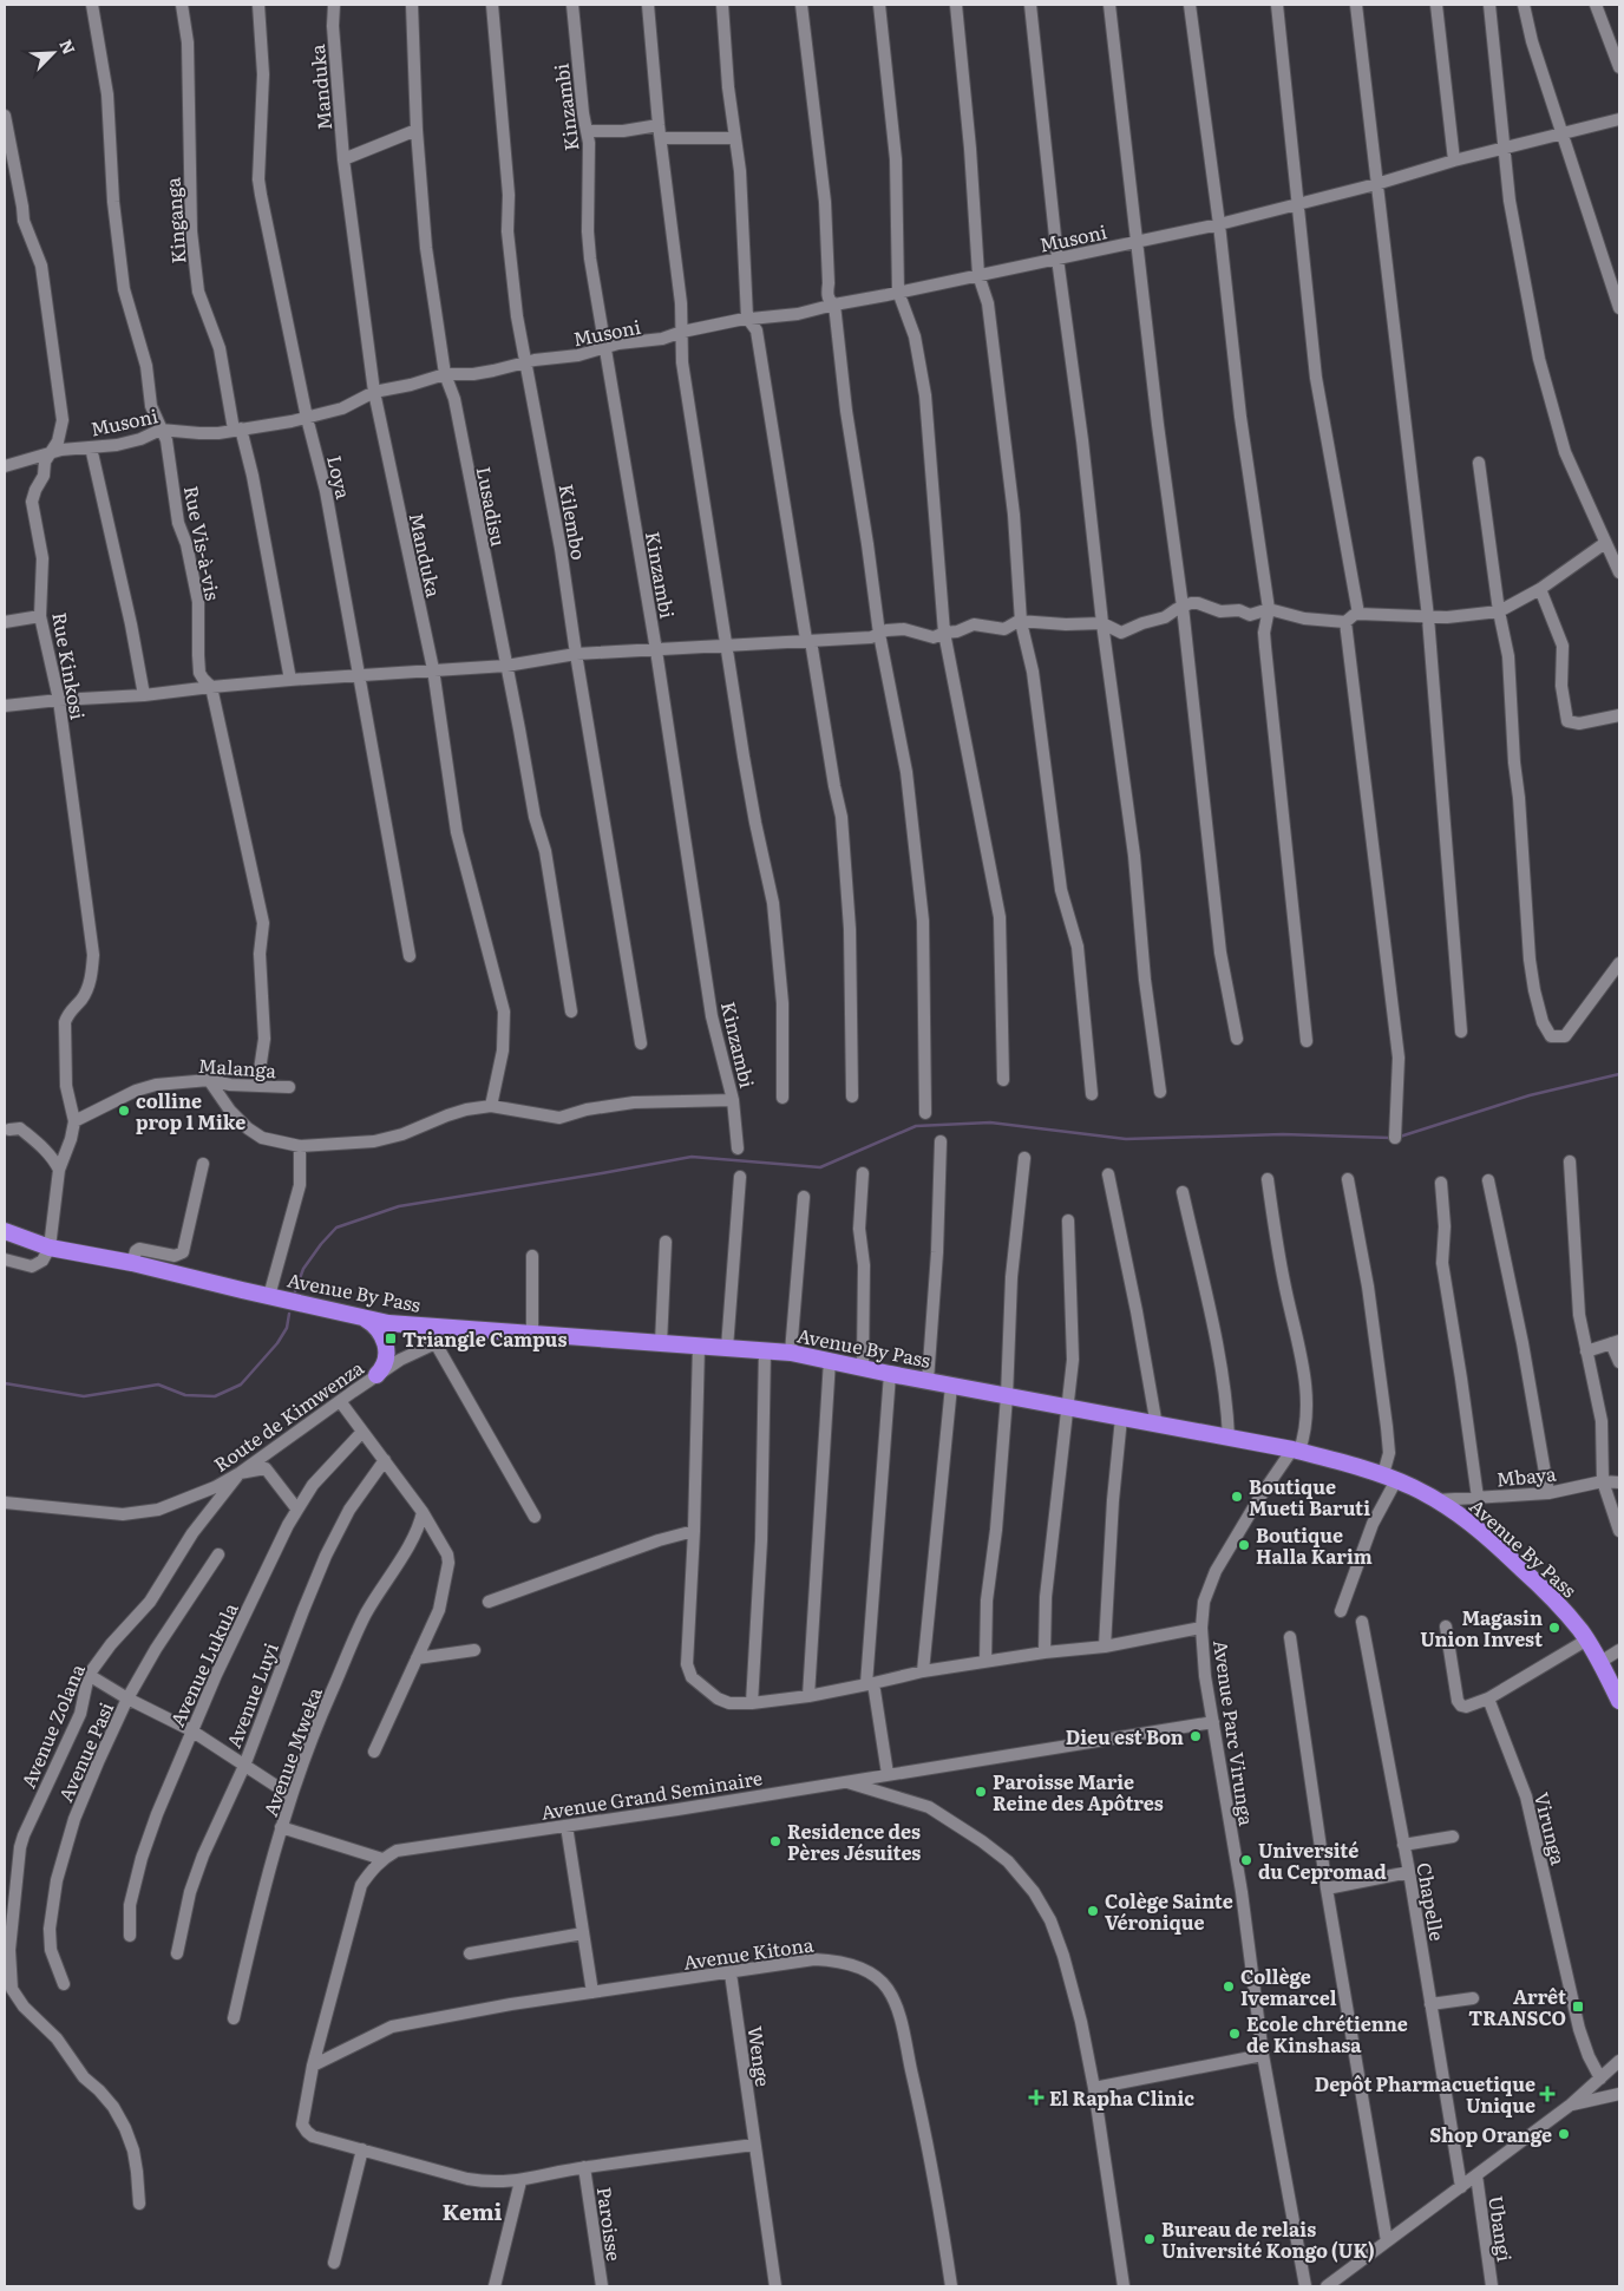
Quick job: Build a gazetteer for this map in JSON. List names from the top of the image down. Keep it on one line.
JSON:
{"streets":{"highway":["Avenue By Pass"],"street":["Manduka","Kinzambi","Kinganga","Musoni","Loya","Lusadisu","Kilembo","Rue Vis-à-vis","Rue Kinkosi","Malanga","Route de Kimwenza","Mbaya","Avenue Lukula","Avenue Luyi","Avenue Zolana","Avenue Parc Virunga","Avenue Pasi","Avenue Mweka","Avenue Grand Seminaire","Virunga","Chapelle","Avenue Kitona","Wenge","Paroisse","Ubangi"]},"crossings":[["Manduka","Musoni"],["Kinzambi","Musoni"],["Kinganga","Musoni"],["Musoni","Loya"],["Musoni","Lusadisu"],["Musoni","Kilembo"],["Musoni","Rue Vis-à-vis"],["Musoni","Rue Kinkosi"],["Rue Vis-à-vis","Malanga"],["Rue Kinkosi","Malanga"],["Avenue By Pass","Route de Kimwenza"],["Avenue By Pass","Mbaya"],["Avenue By Pass","Avenue Parc Virunga"],["Route de Kimwenza","Avenue Zolana"],["Avenue Parc Virunga","Avenue Grand Seminaire"],["Avenue Grand Seminaire","Avenue Kitona"],["Avenue Kitona","Wenge"]],"districts":["Kemi"],"places":{"other":["colline prop 1 Mike","Boutique Mueti Baruti","Boutique Halla Karim","Magasin Union Invest","Dieu est Bon","Paroisse Marie Reine des Apôtres","Residence des Pères Jésuites","Université du Cepromad","Colège Sainte Véronique","Collège Ivemarcel","Ecole chrétienne de Kinshasa","Shop Orange","Bureau de relais Université Kongo (UK)"],"transit":["Triangle Campus","Arrêt TRANSCO"],"health":["Depôt Pharmacuetique Unique","El Rapha Clinic"]},"north":"top right"}
